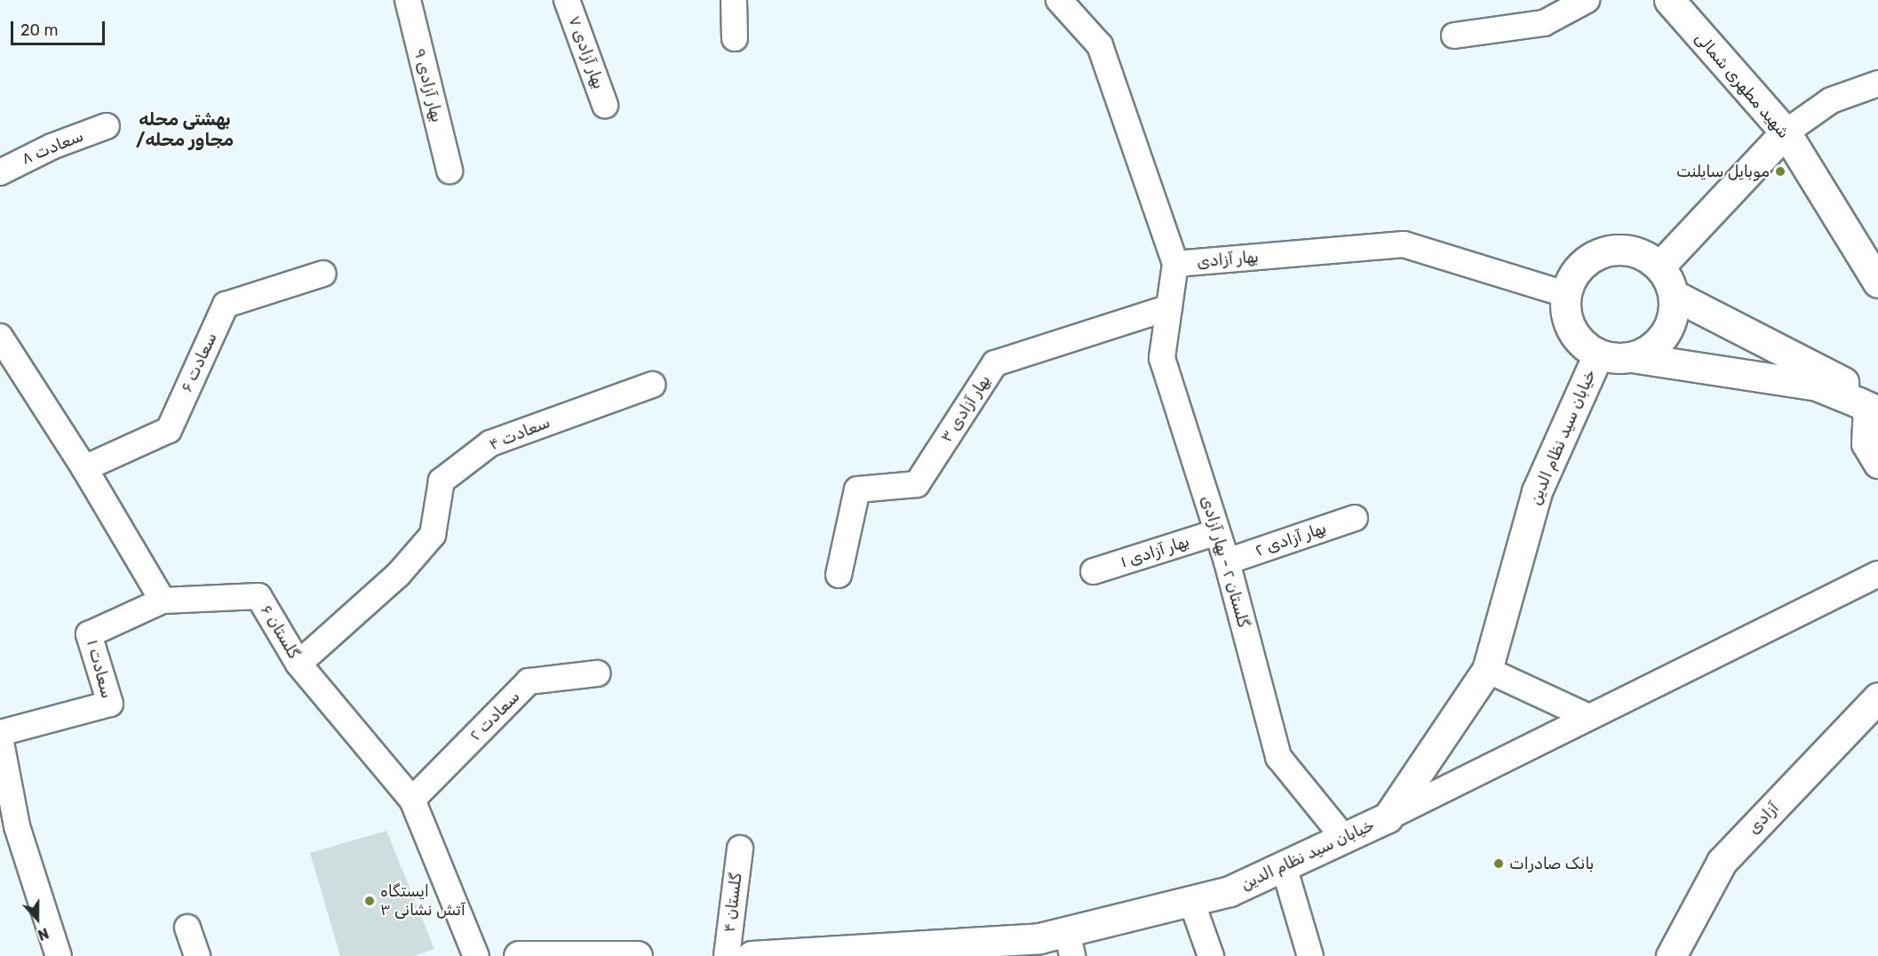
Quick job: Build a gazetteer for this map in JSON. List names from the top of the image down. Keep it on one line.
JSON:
{"streets":{"main road":["شهید مطهری شمالی","خیابان سید نظام الدین","آزادی"],"street":["بهار آزادی ۷","بهار آزادی ۹","سعادت ۸","بهار آزادی","سعادت ۶","بهار آزادی ۳","سعادت ۴","بهار آزادی ۲","بهار آزادی ۱","گلستان ۲ - بهار آزادی","گلستان ۶","سعادت ۱","سعادت ۲","گلستان ۴"]},"crossings":[["بهار آزادی","خیابان سید نظام الدین"],["بهار آزادی","گلستان ۲ - بهار آزادی"],["بهار آزادی ۳","گلستان ۲ - بهار آزادی"],["سعادت ۴","گلستان ۶"],["خیابان سید نظام الدین","گلستان ۲ - بهار آزادی"],["بهار آزادی ۲","گلستان ۲ - بهار آزادی"],["بهار آزادی ۱","گلستان ۲ - بهار آزادی"],["گلستان ۶","سعادت ۱"],["گلستان ۶","سعادت ۲"]],"districts":["بهشتی محله /مجاور محله"],"places":["موبایل سایلنت","بانک صادرات","ایستگاه آتش نشانی ۳"],"scale_bar":"20 m","north":"bottom"}
